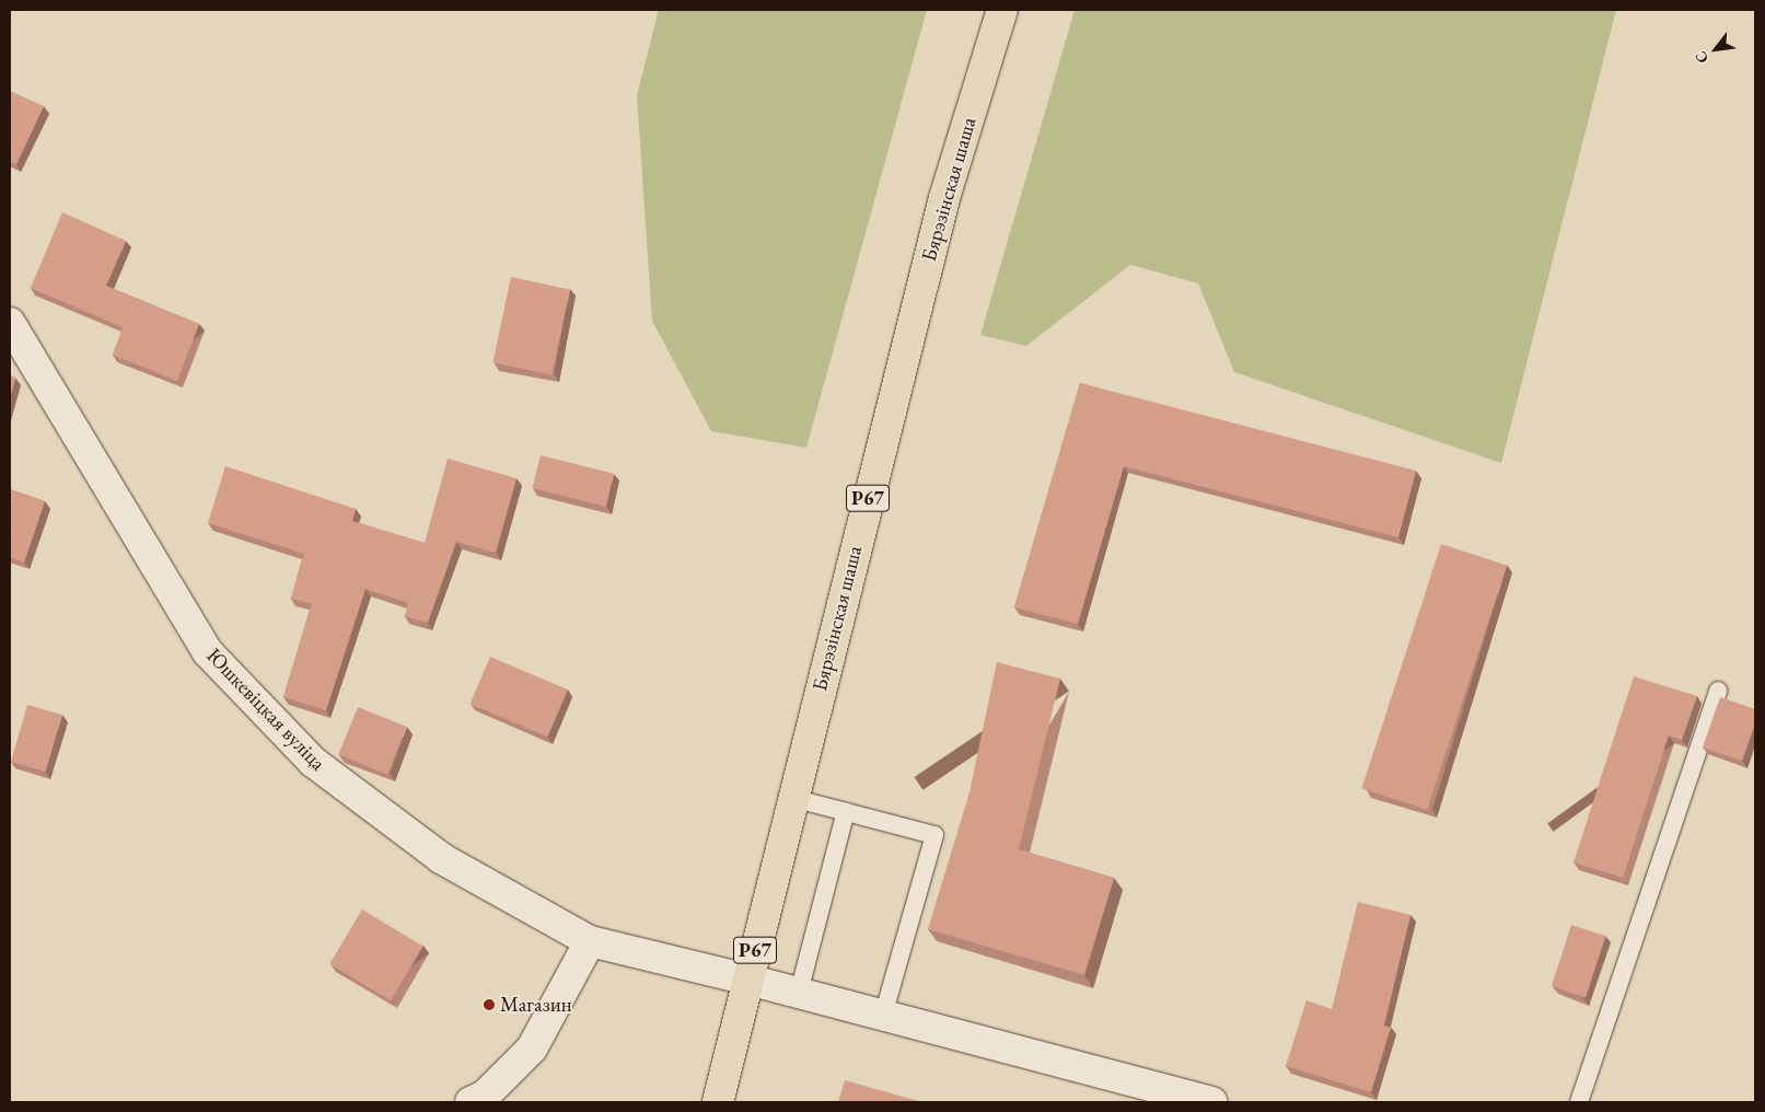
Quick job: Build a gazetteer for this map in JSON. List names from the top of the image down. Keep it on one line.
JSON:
{"streets":{"main road":["Бярэзінская шаша","Р67"],"street":["Юшкевіцкая вуліца"]},"crossings":[["Бярэзінская шаша","Юшкевіцкая вуліца"]],"places":["Магазин"],"north":"bottom left"}
